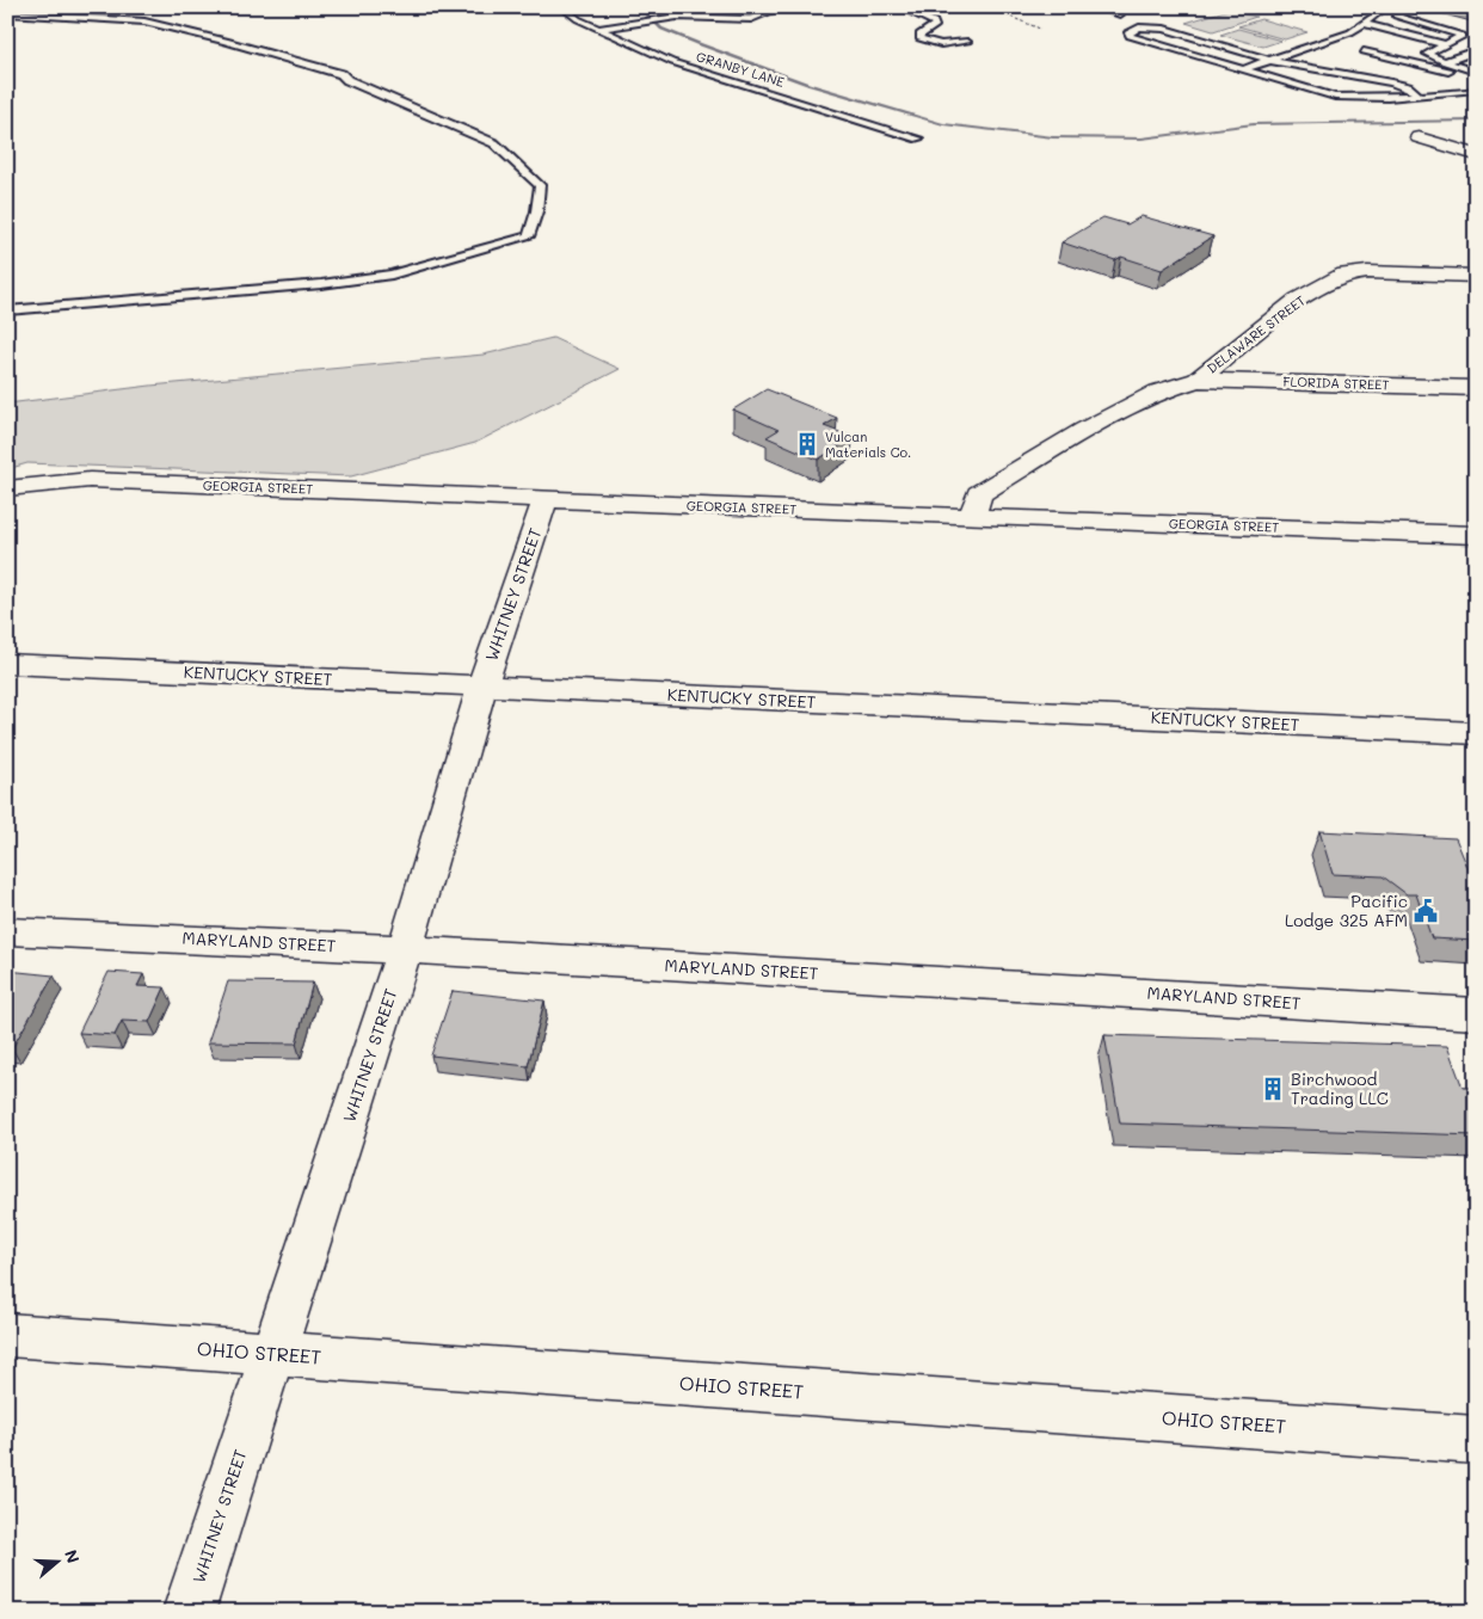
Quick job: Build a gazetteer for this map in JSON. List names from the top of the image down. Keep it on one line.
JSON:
{"streets":{"street":["DELAWARE STREET","FLORIDA STREET","GEORGIA STREET","WHITNEY STREET","KENTUCKY STREET","MARYLAND STREET","OHIO STREET"],"lane":["GRANBY LANE"]},"crossings":[["DELAWARE STREET","FLORIDA STREET"],["DELAWARE STREET","GEORGIA STREET"],["GEORGIA STREET","WHITNEY STREET"],["WHITNEY STREET","KENTUCKY STREET"],["WHITNEY STREET","MARYLAND STREET"],["WHITNEY STREET","OHIO STREET"]],"places":{"building":["Vulcan Materials Co.","Birchwood Trading LLC"],"public building":["Pacific Lodge 325 AFM"]},"north":"right"}
